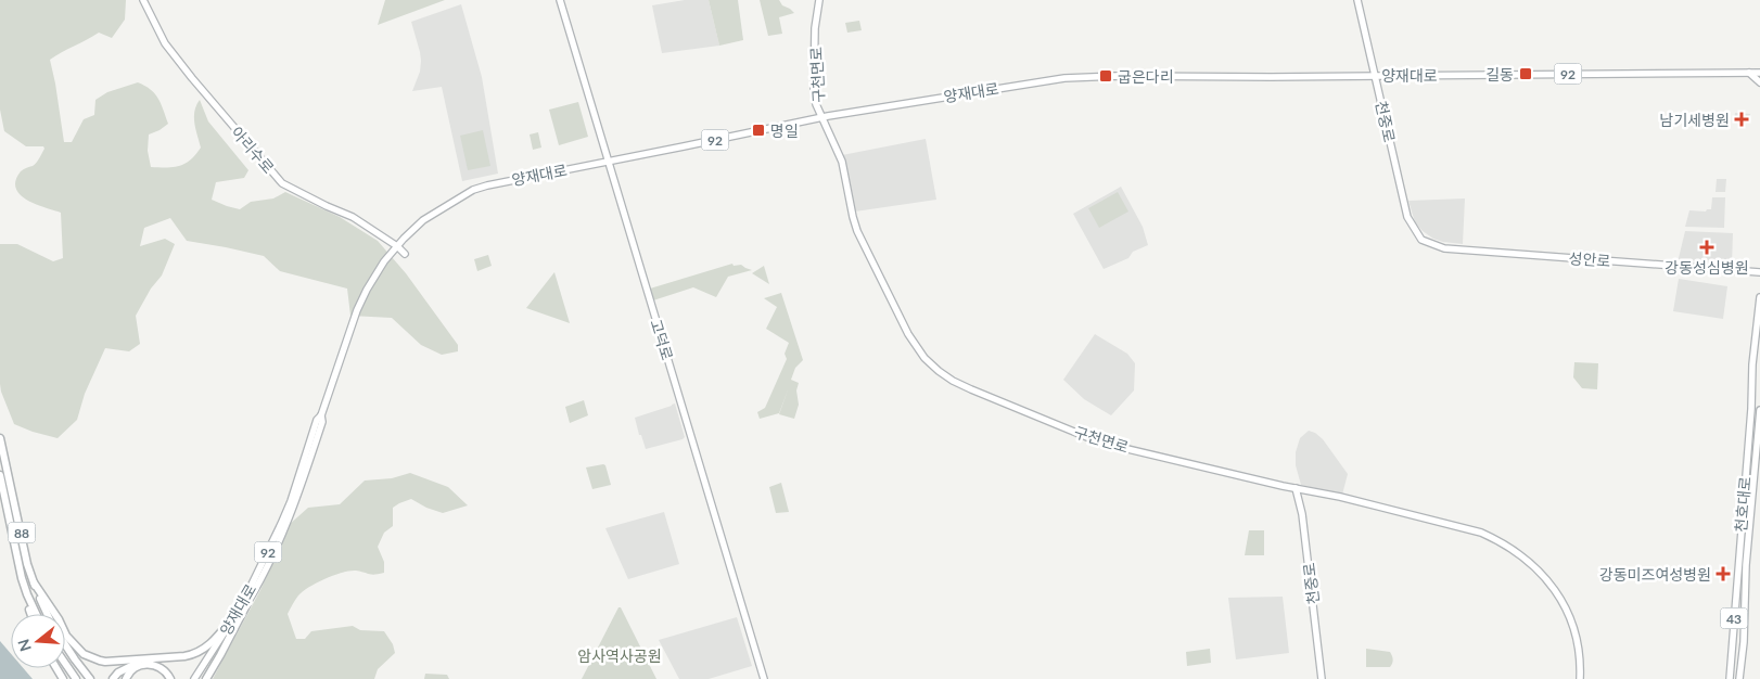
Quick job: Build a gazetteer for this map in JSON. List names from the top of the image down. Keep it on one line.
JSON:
{"streets":{"highway":["88"],"main road":["92","구천면로","양재대로","천중로","아리수로","성안로","고덕로","천호대로","43"]},"crossings":[["구천면로","양재대로"],["구천면로","천중로"],["양재대로","천중로"],["양재대로","아리수로"],["양재대로","고덕로"],["천중로","성안로"]],"parks":["암사역사공원"],"places":{"transit":["길동","굽은다리","명일"],"health":["남기세병원","강동성심병원","강동미즈여성병원"]},"north":"left"}
